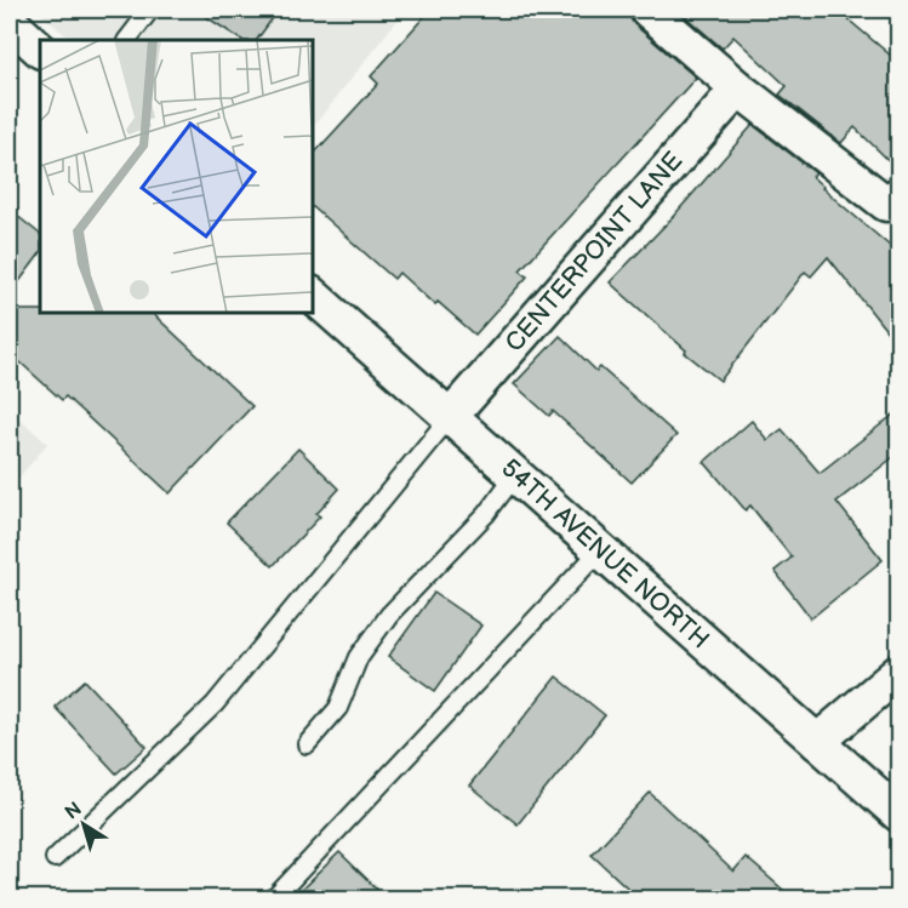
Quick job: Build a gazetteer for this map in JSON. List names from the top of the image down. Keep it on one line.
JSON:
{"streets":{"street":["CENTERPOINT LANE","54TH AVENUE NORTH"]},"crossings":[["CENTERPOINT LANE","54TH AVENUE NORTH"]],"north":"top left"}
